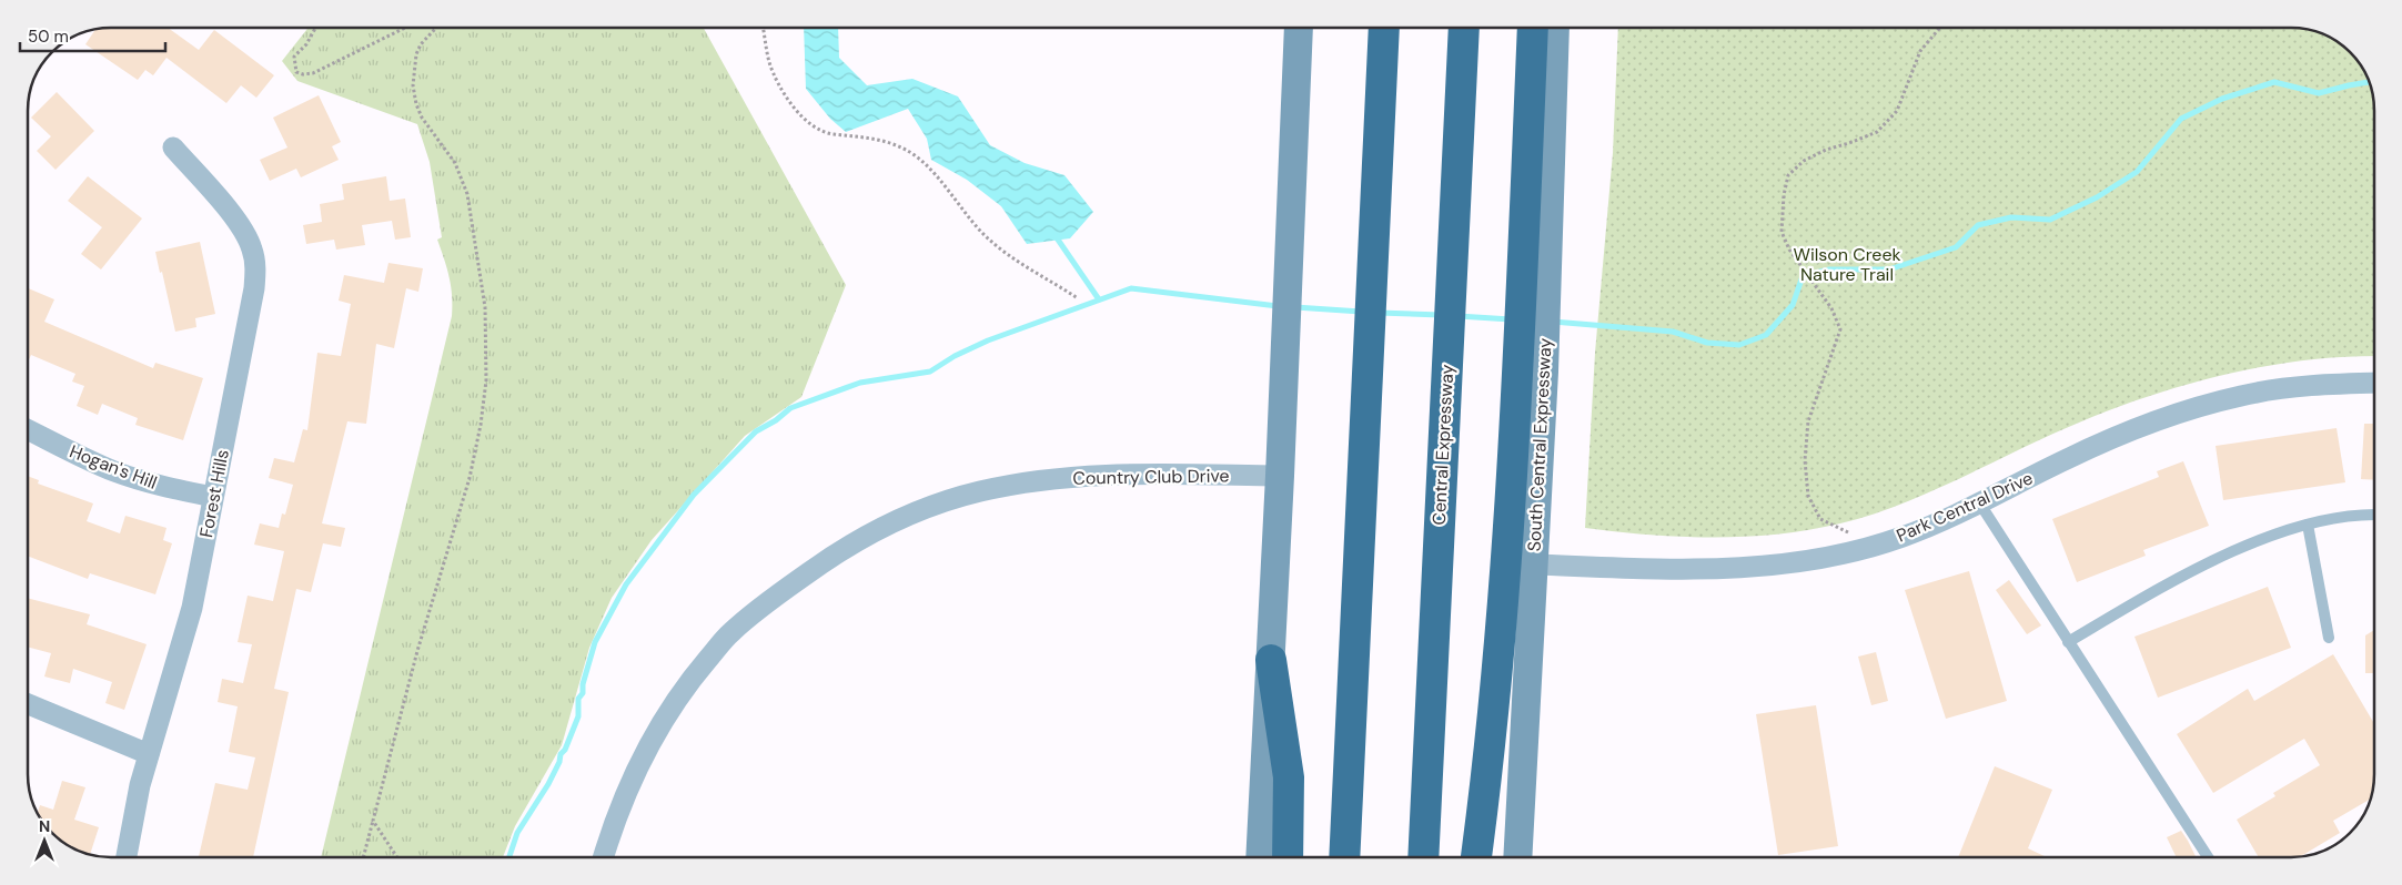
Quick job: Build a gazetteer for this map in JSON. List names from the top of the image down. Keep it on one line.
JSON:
{"streets":{"highway":["Central Expressway"],"main road":["South Central Expressway"],"street":["Hogan's Hill","Country Club Drive","Forest Hills","Park Central Drive"]},"crossings":[["South Central Expressway","Park Central Drive"],["Hogan's Hill","Forest Hills"]],"parks":["Wilson Creek Nature Trail"],"scale_bar":"50 m","north":"top"}
